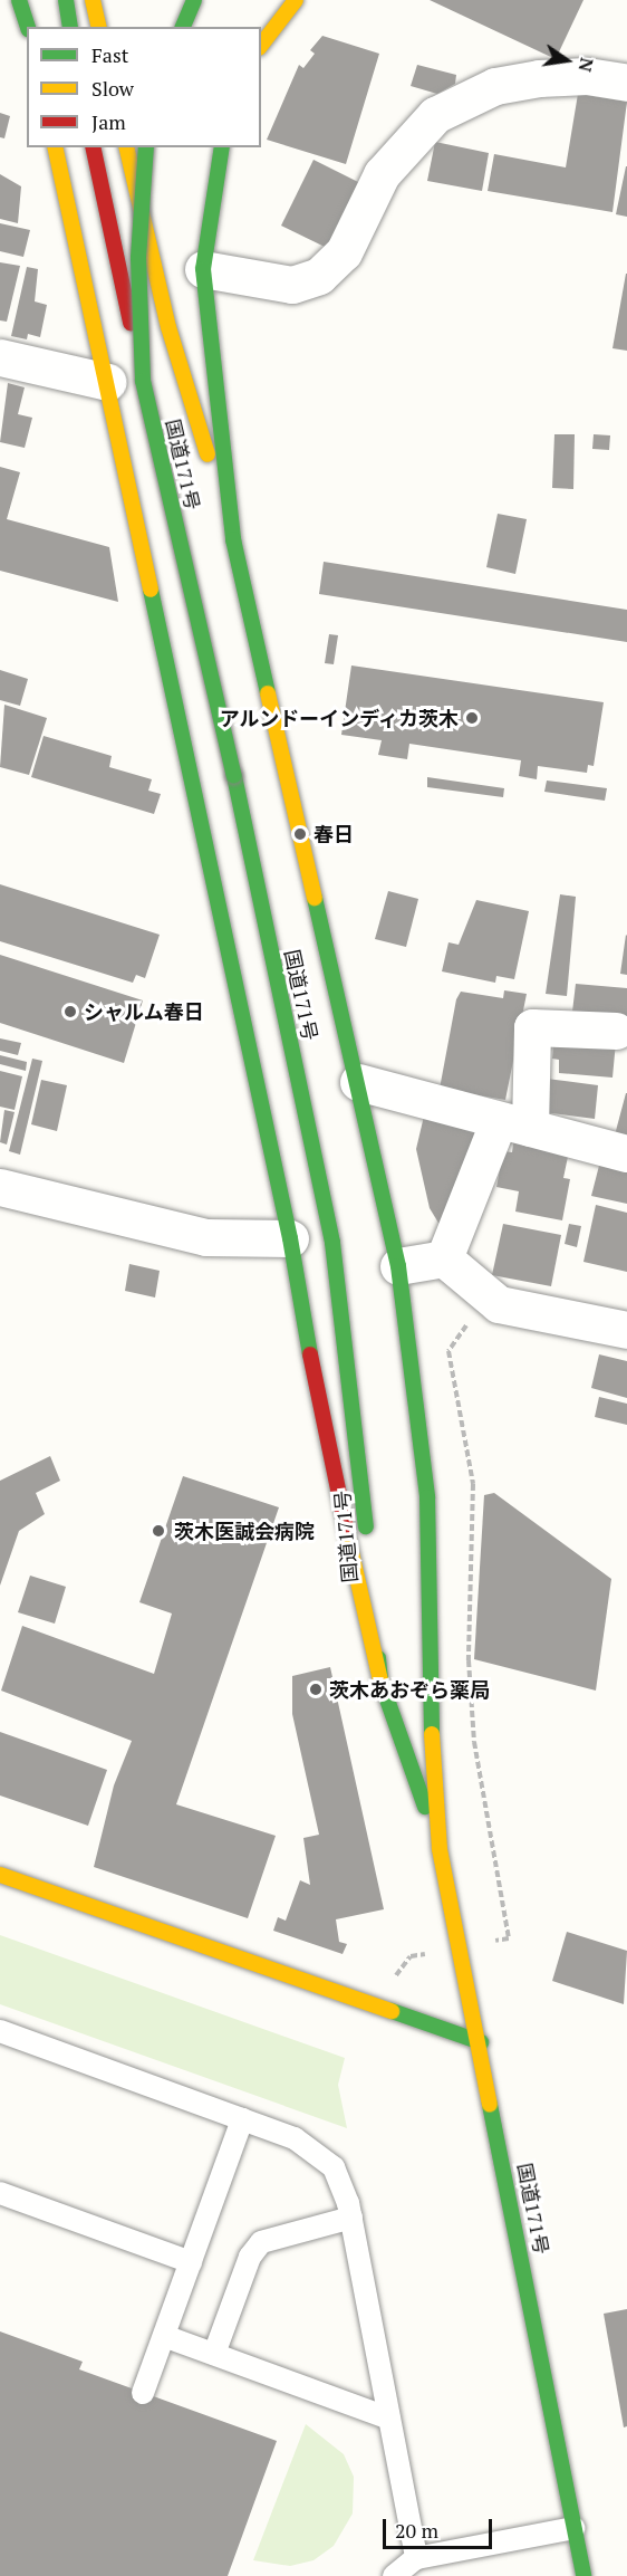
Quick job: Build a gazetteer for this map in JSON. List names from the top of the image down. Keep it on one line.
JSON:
{"streets":{"main road":["国道171号"]},"places":["アルンドーインディカ茨木","春日","シャルム春日","茨木医誠会病院","茨木あおぞら薬局"],"legend":["Fast","Slow","Jam"],"scale_bar":"20 m","north":"right"}
